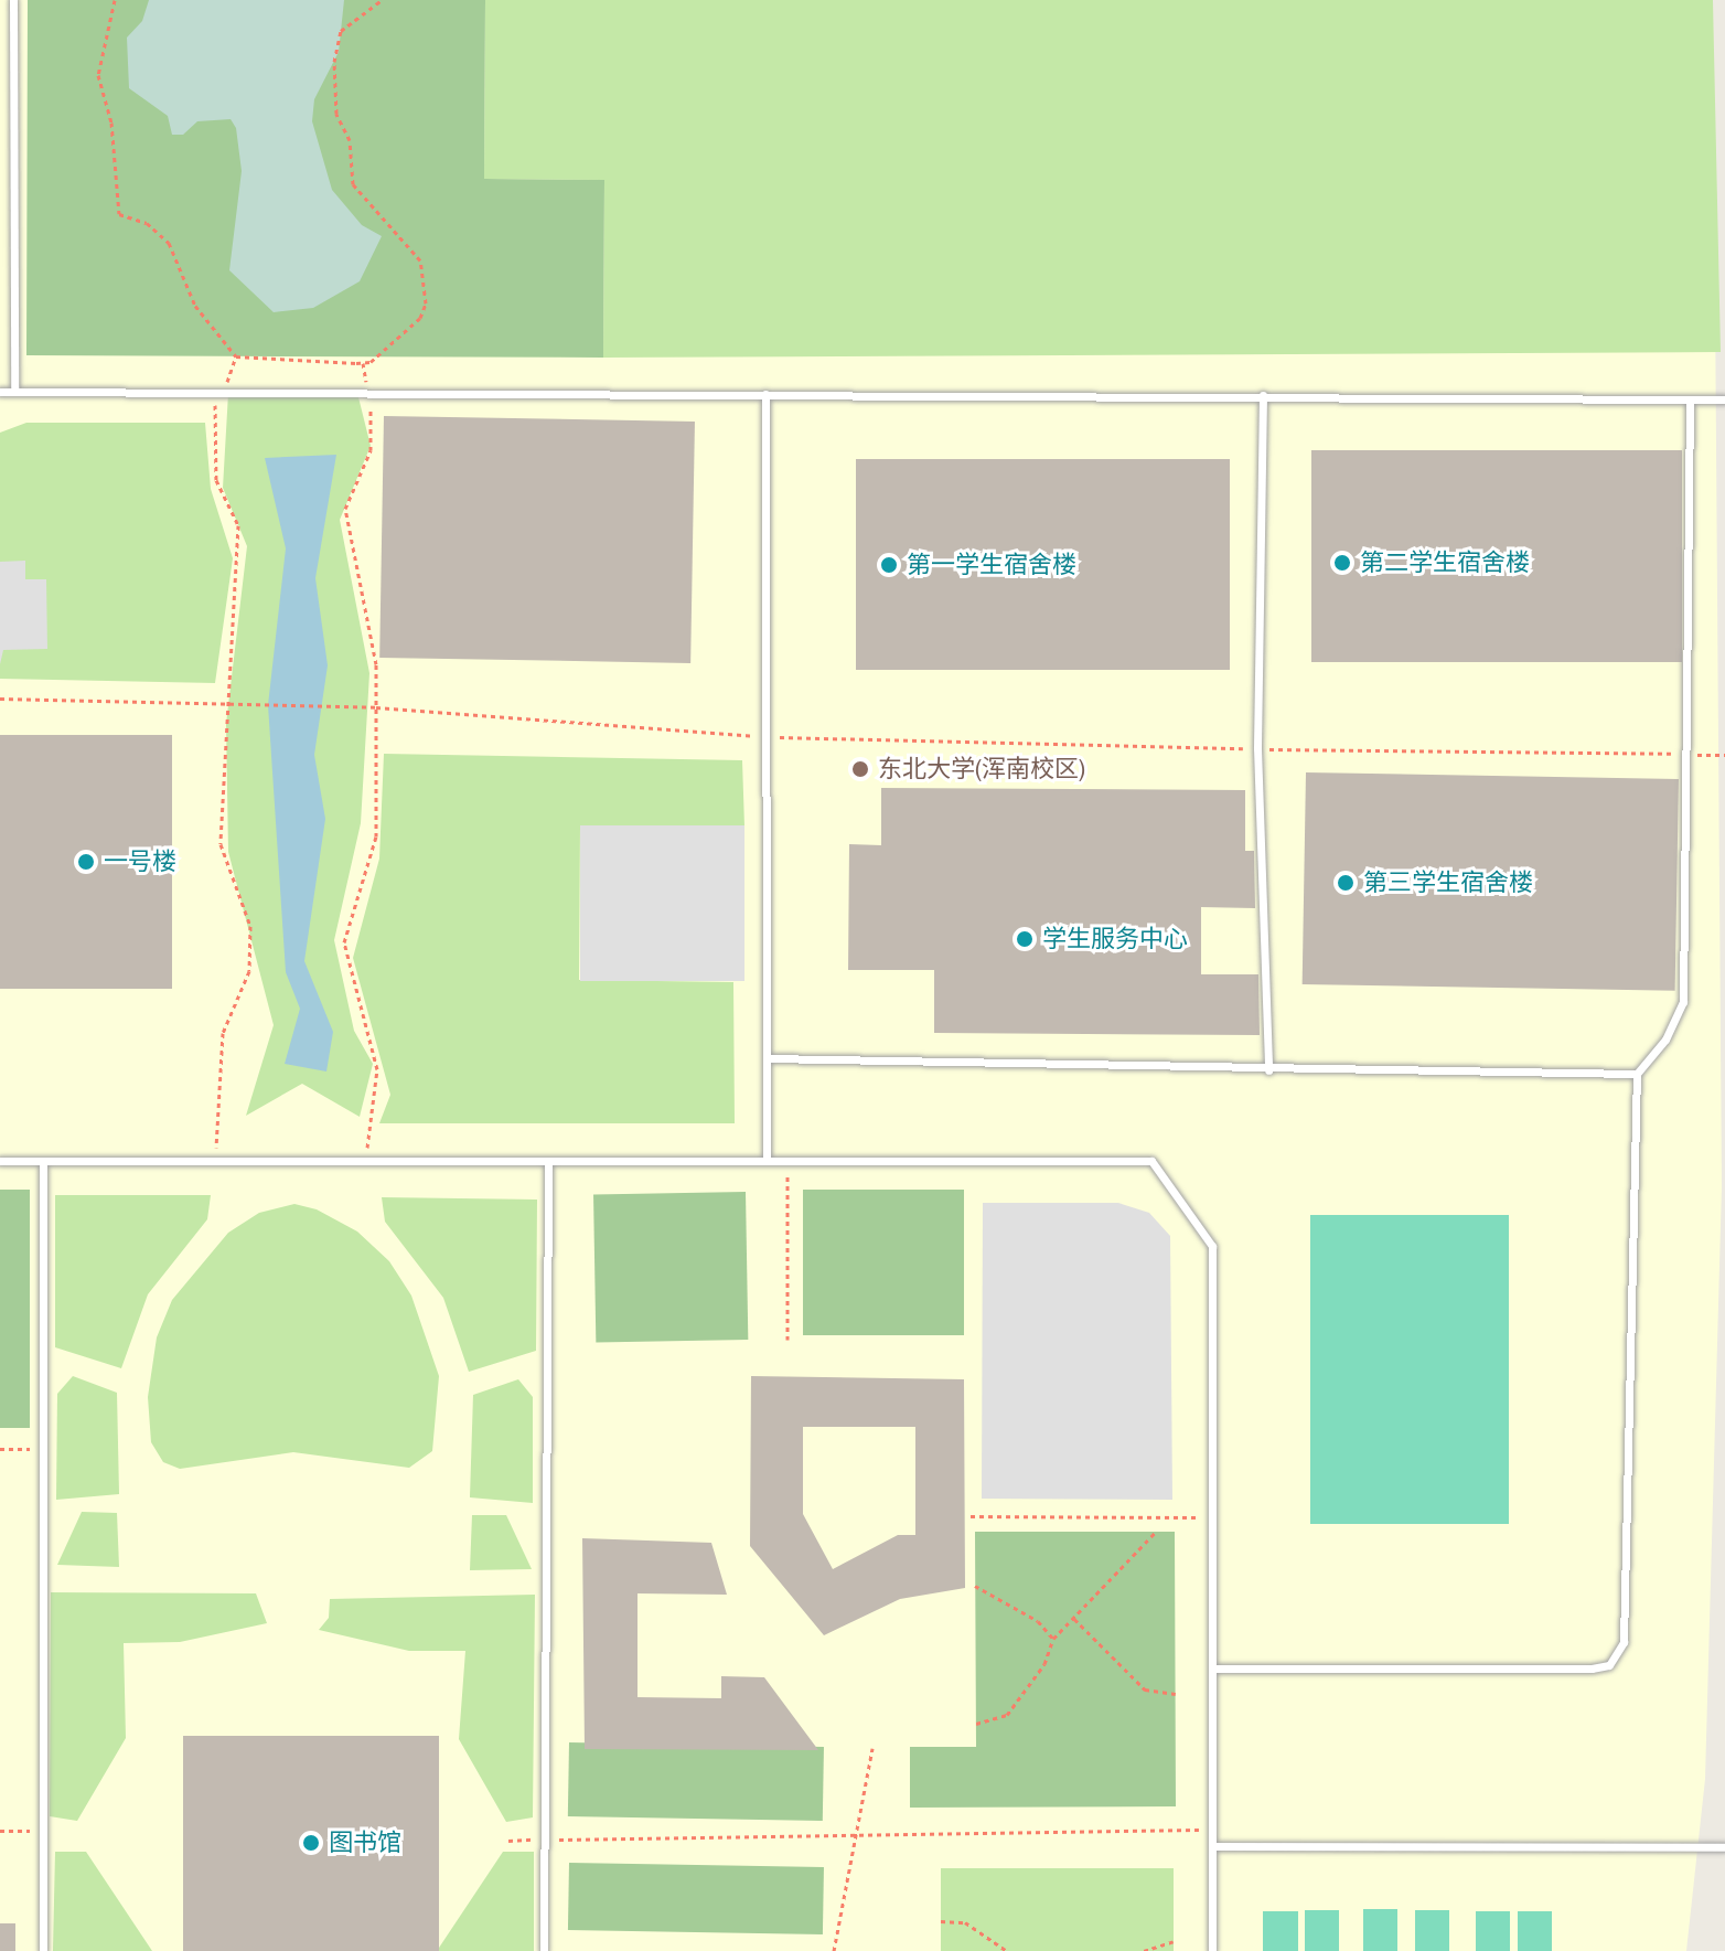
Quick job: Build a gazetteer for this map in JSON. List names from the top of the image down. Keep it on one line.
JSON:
{"places":["第二学生宿舍楼","第一学生宿舍楼","东北大学(浑南校区)","一号楼","第三学生宿舍楼","学生服务中心","图书馆"]}
